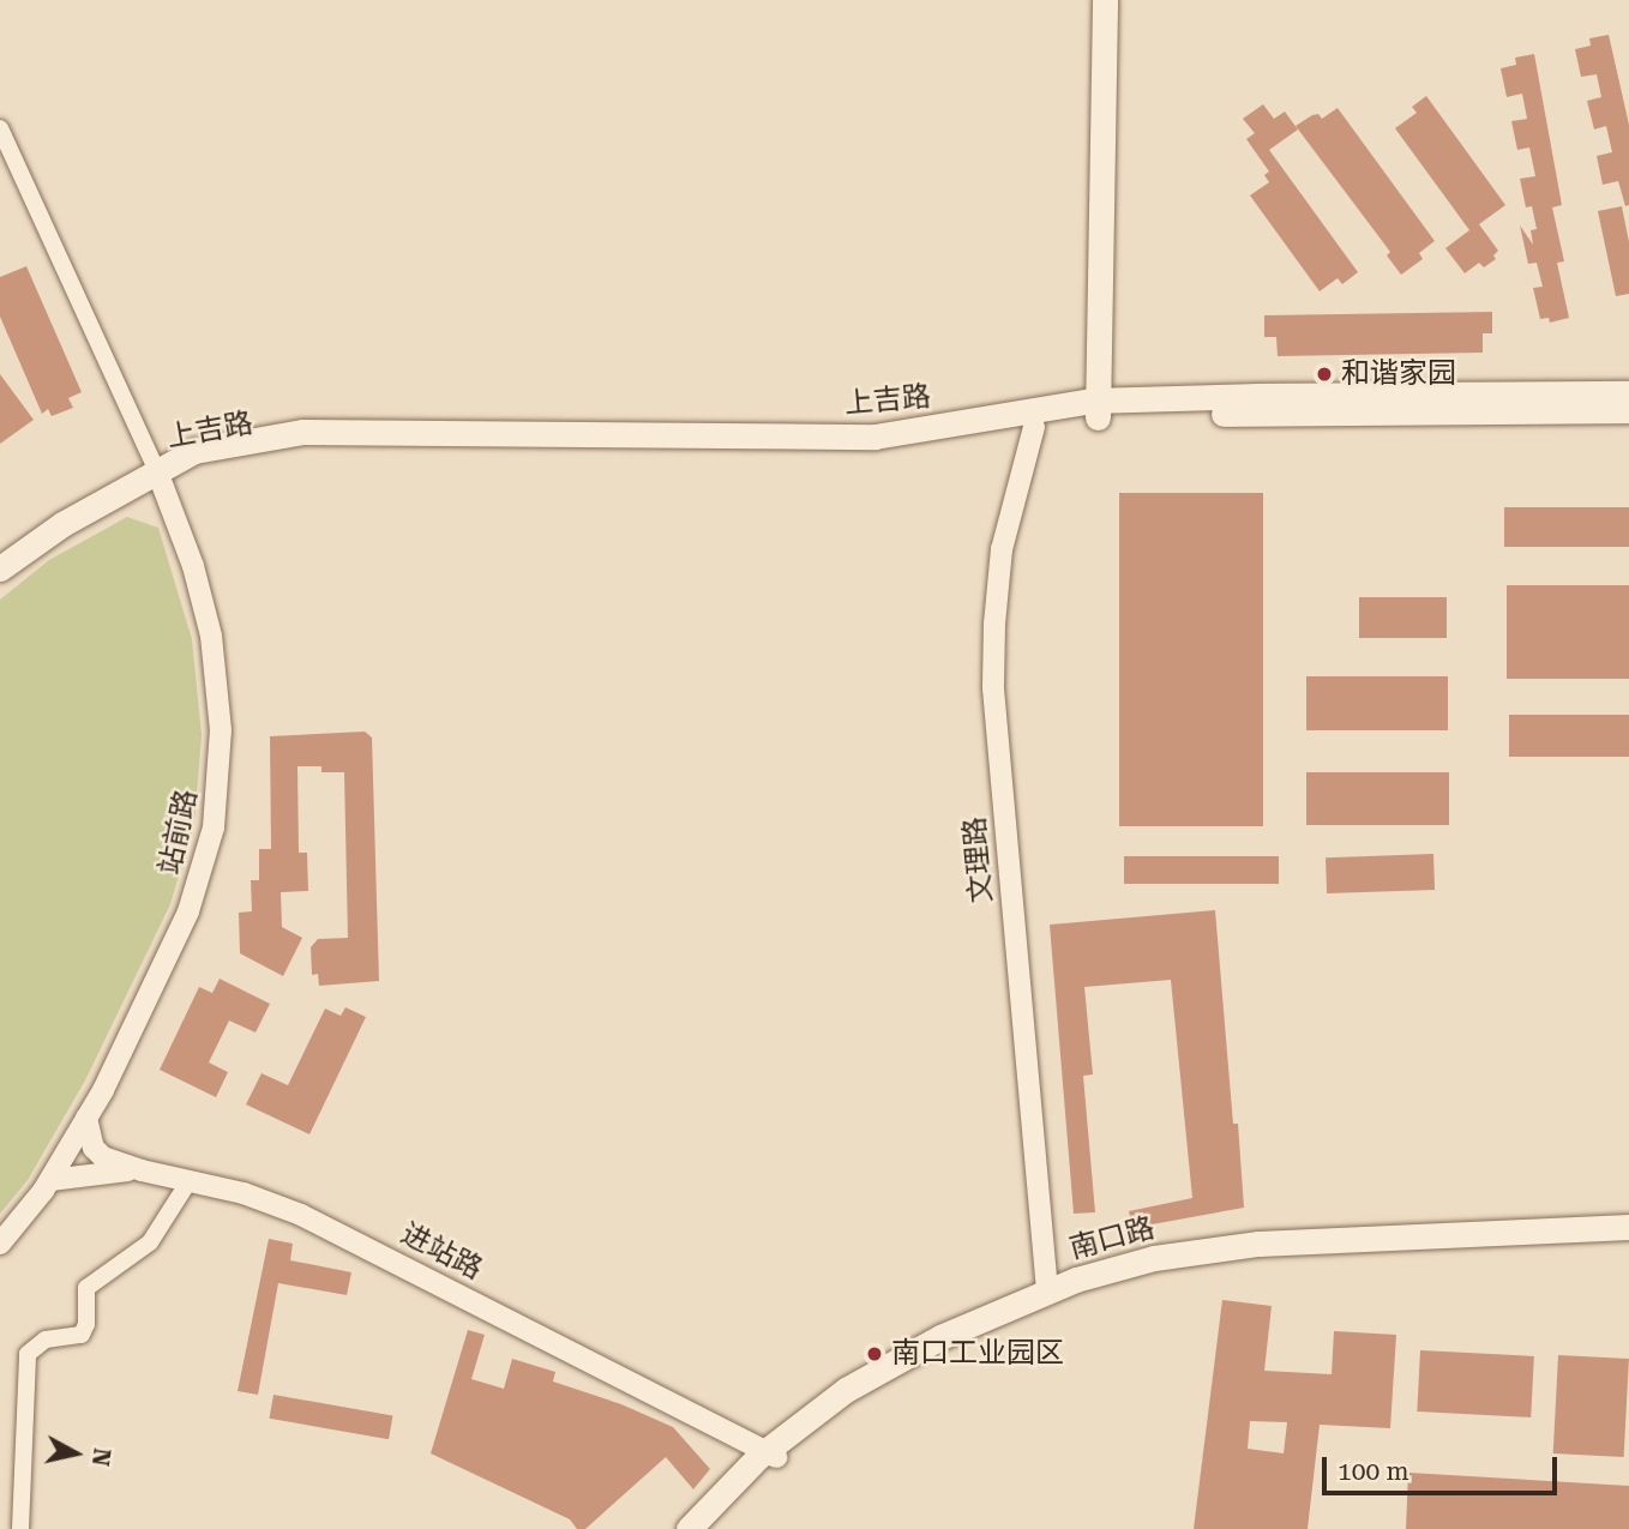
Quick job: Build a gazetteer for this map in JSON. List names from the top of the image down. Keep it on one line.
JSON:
{"streets":{"main road":["上吉路","南口路"],"street":["站前路","文理路","进站路"]},"crossings":[["上吉路","站前路"],["上吉路","文理路"],["站前路","进站路"],["文理路","南口路"],["南口路","进站路"]],"places":["和谐家园","南口工业园区"],"scale_bar":"100 m","north":"right"}
